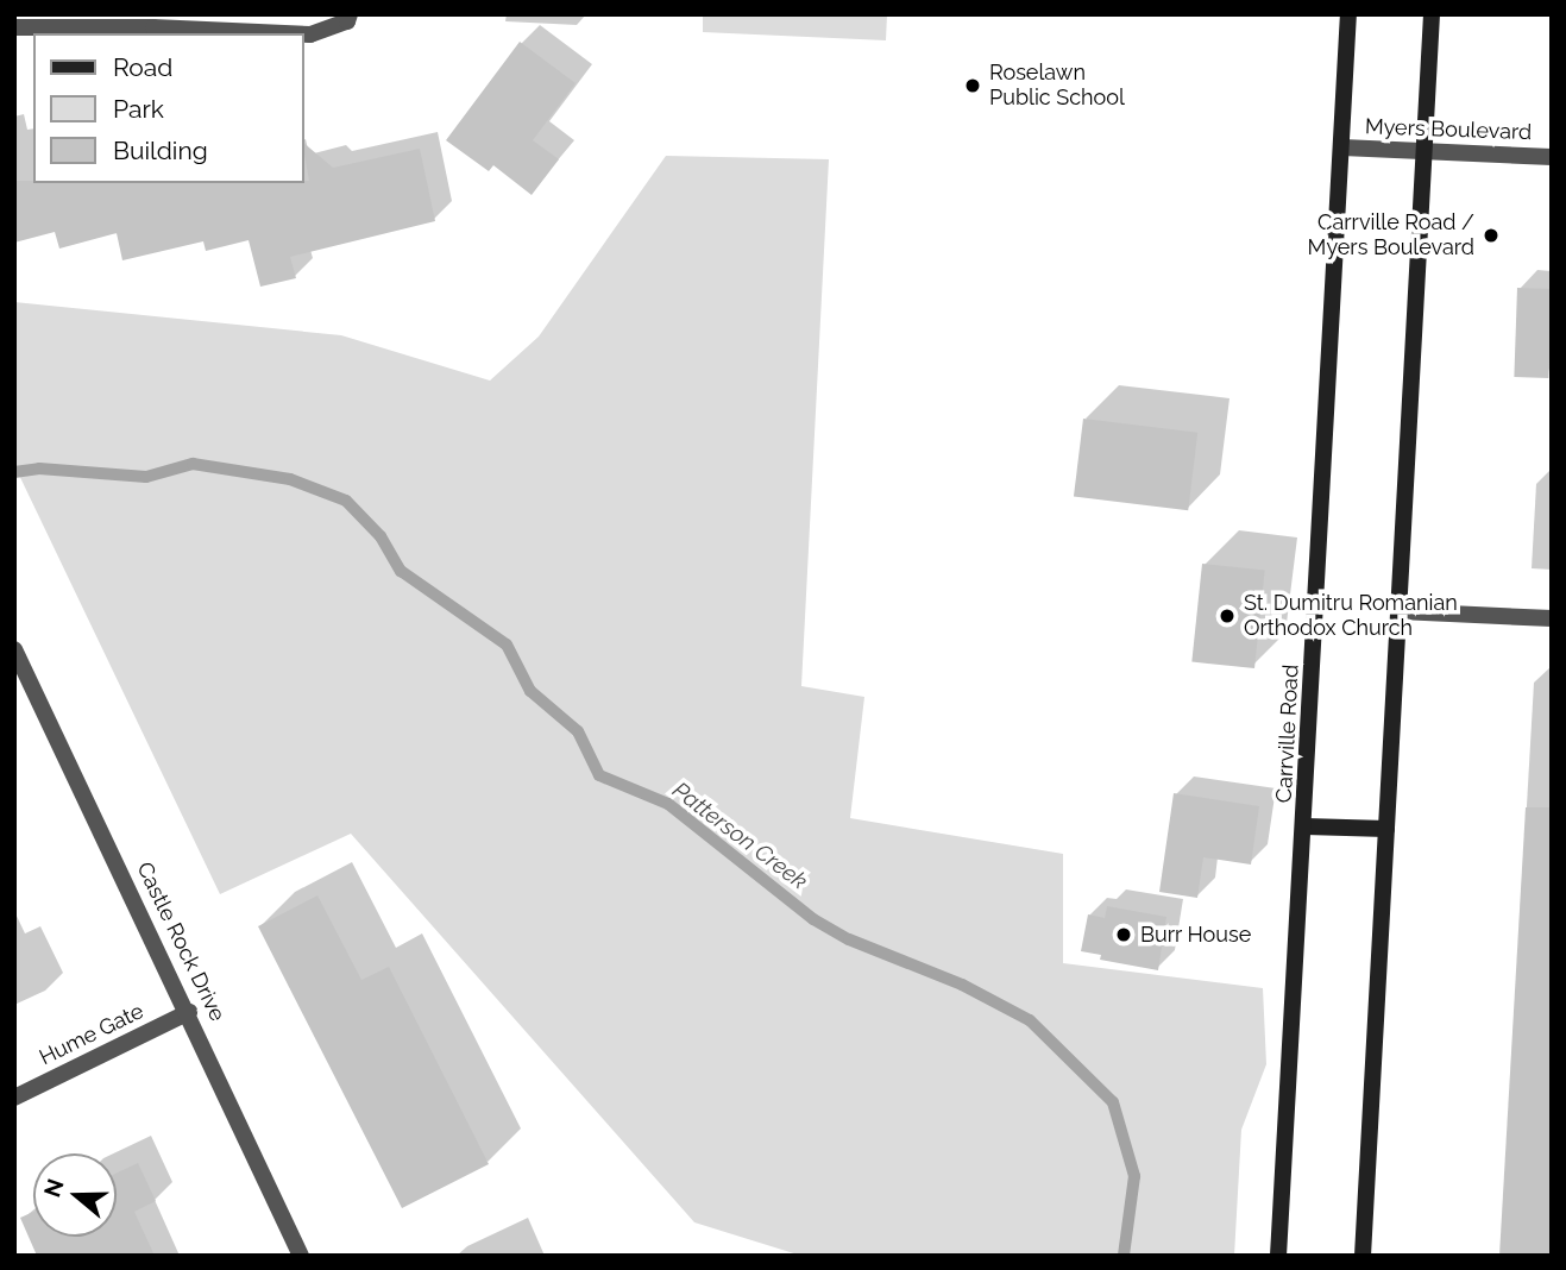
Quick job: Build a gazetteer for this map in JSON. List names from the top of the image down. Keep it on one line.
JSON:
{"streets":{"main road":["Carrville Road"],"street":["Myers Boulevard","Castle Rock Drive","Hume Gate"]},"crossings":[["Myers Boulevard","Carrville Road"],["Castle Rock Drive","Hume Gate"]],"water":["Patterson Creek"],"places":["Roselawn Public School","Carrville Road / Myers Boulevard","St. Dumitru Romanian Orthodox Church","Burr House"],"legend":["Road","Park","Building"],"north":"left"}
